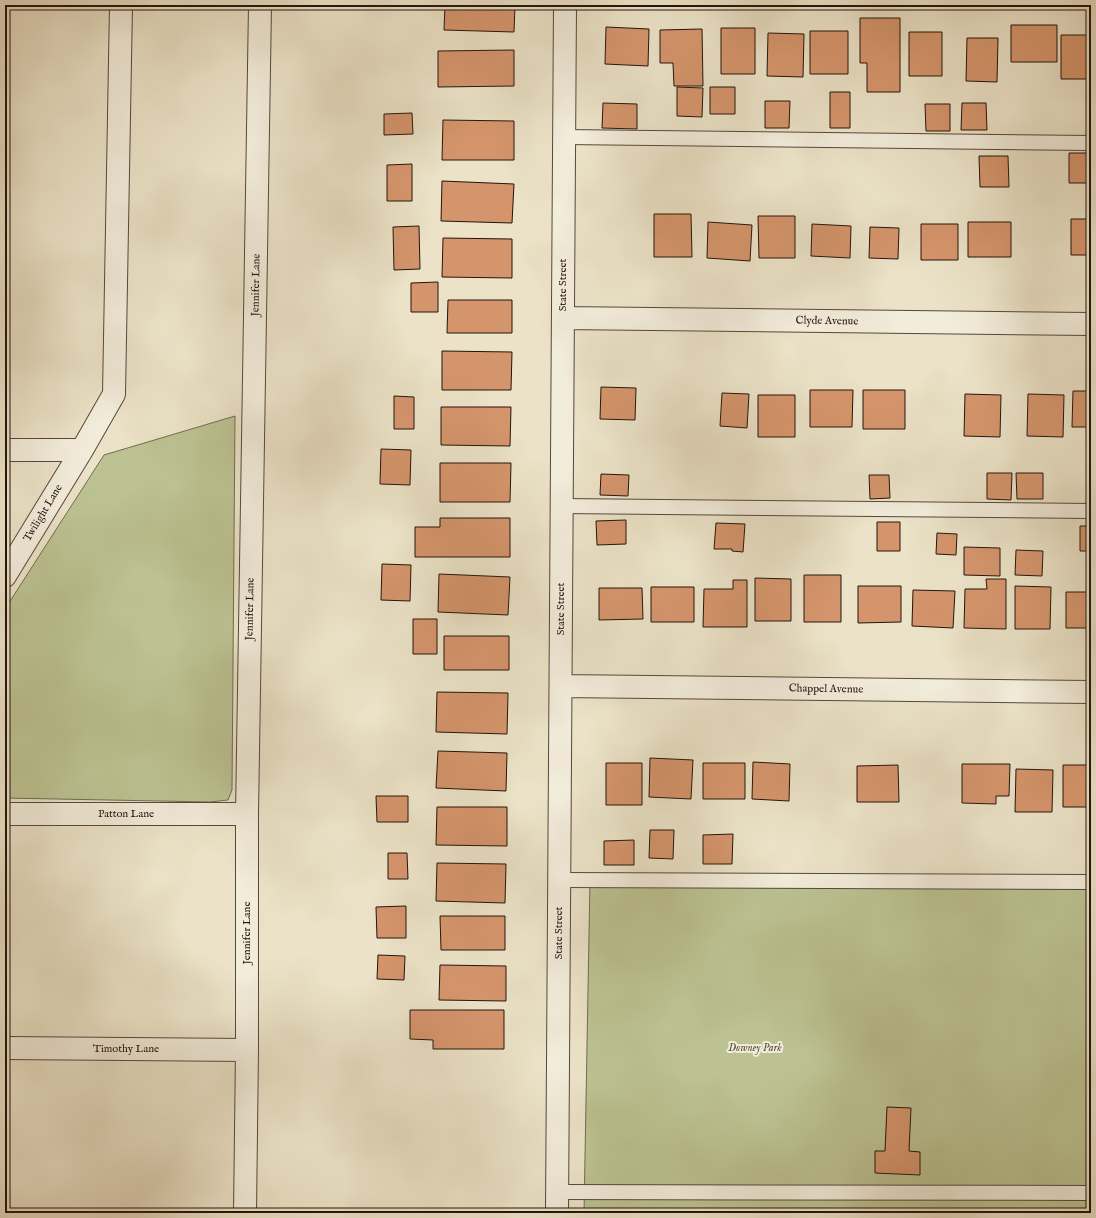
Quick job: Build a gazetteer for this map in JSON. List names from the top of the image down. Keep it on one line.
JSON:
{"streets":{"street":["Jennifer Lane","State Street","Clyde Avenue","Twilight Lane","Chappel Avenue","Patton Lane","Timothy Lane"]},"crossings":[["Jennifer Lane","Patton Lane"],["Jennifer Lane","Timothy Lane"],["State Street","Clyde Avenue"],["State Street","Chappel Avenue"]],"parks":["Downey Park"]}
